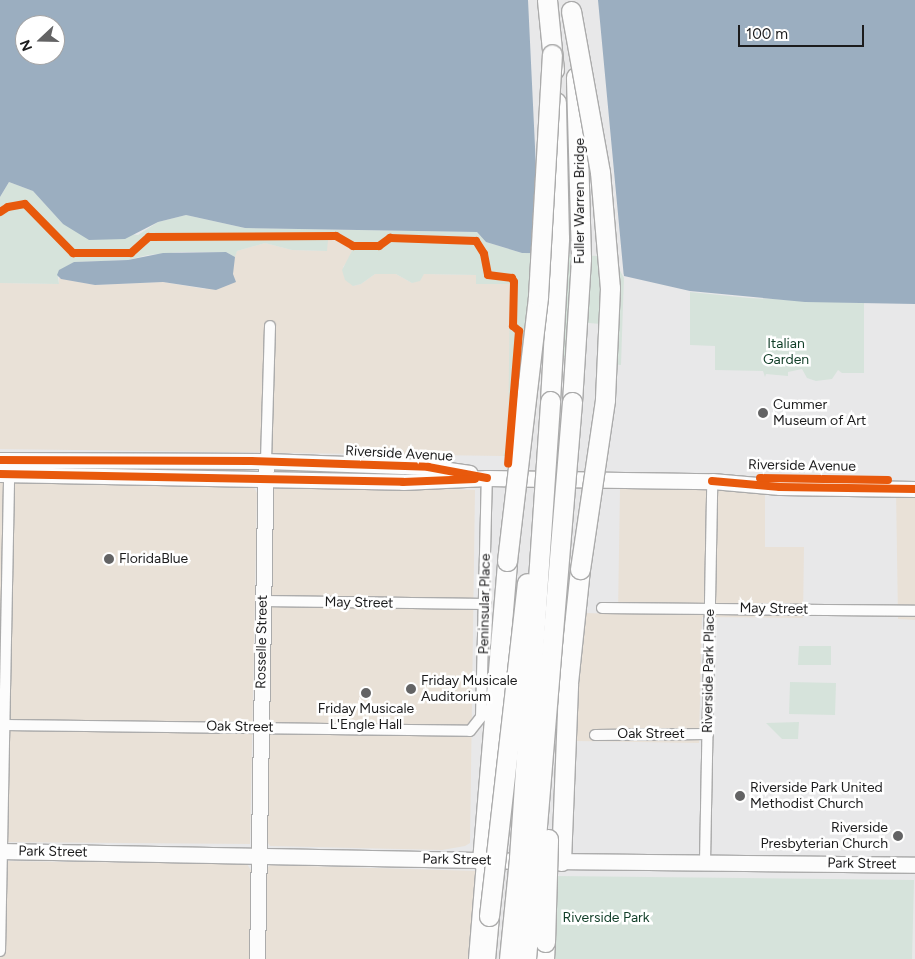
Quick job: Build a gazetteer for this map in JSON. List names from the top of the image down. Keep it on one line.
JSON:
{"streets":{"highway":["Fuller Warren Bridge"],"main road":["Riverside Avenue","Rosselle Street","Park Street"],"street":["May Street","Peninsular Place","Riverside Park Place","Oak Street"]},"crossings":[["Riverside Avenue","Peninsular Place"],["Riverside Avenue","Rosselle Street"],["Riverside Avenue","Riverside Park Place"],["May Street","Peninsular Place"],["May Street","Rosselle Street"],["May Street","Riverside Park Place"],["Peninsular Place","Oak Street"],["Rosselle Street","Oak Street"],["Rosselle Street","Park Street"],["Riverside Park Place","Oak Street"],["Riverside Park Place","Park Street"]],"parks":["Italian Garden","Riverside Park"],"places":["Cummer Museum of Art","FloridaBlue","Friday Musicale Auditorium","Friday Musicale L'Engle Hall","Riverside Park United Methodist Church","Riverside Presbyterian Church"],"scale_bar":"100 m","north":"left"}
